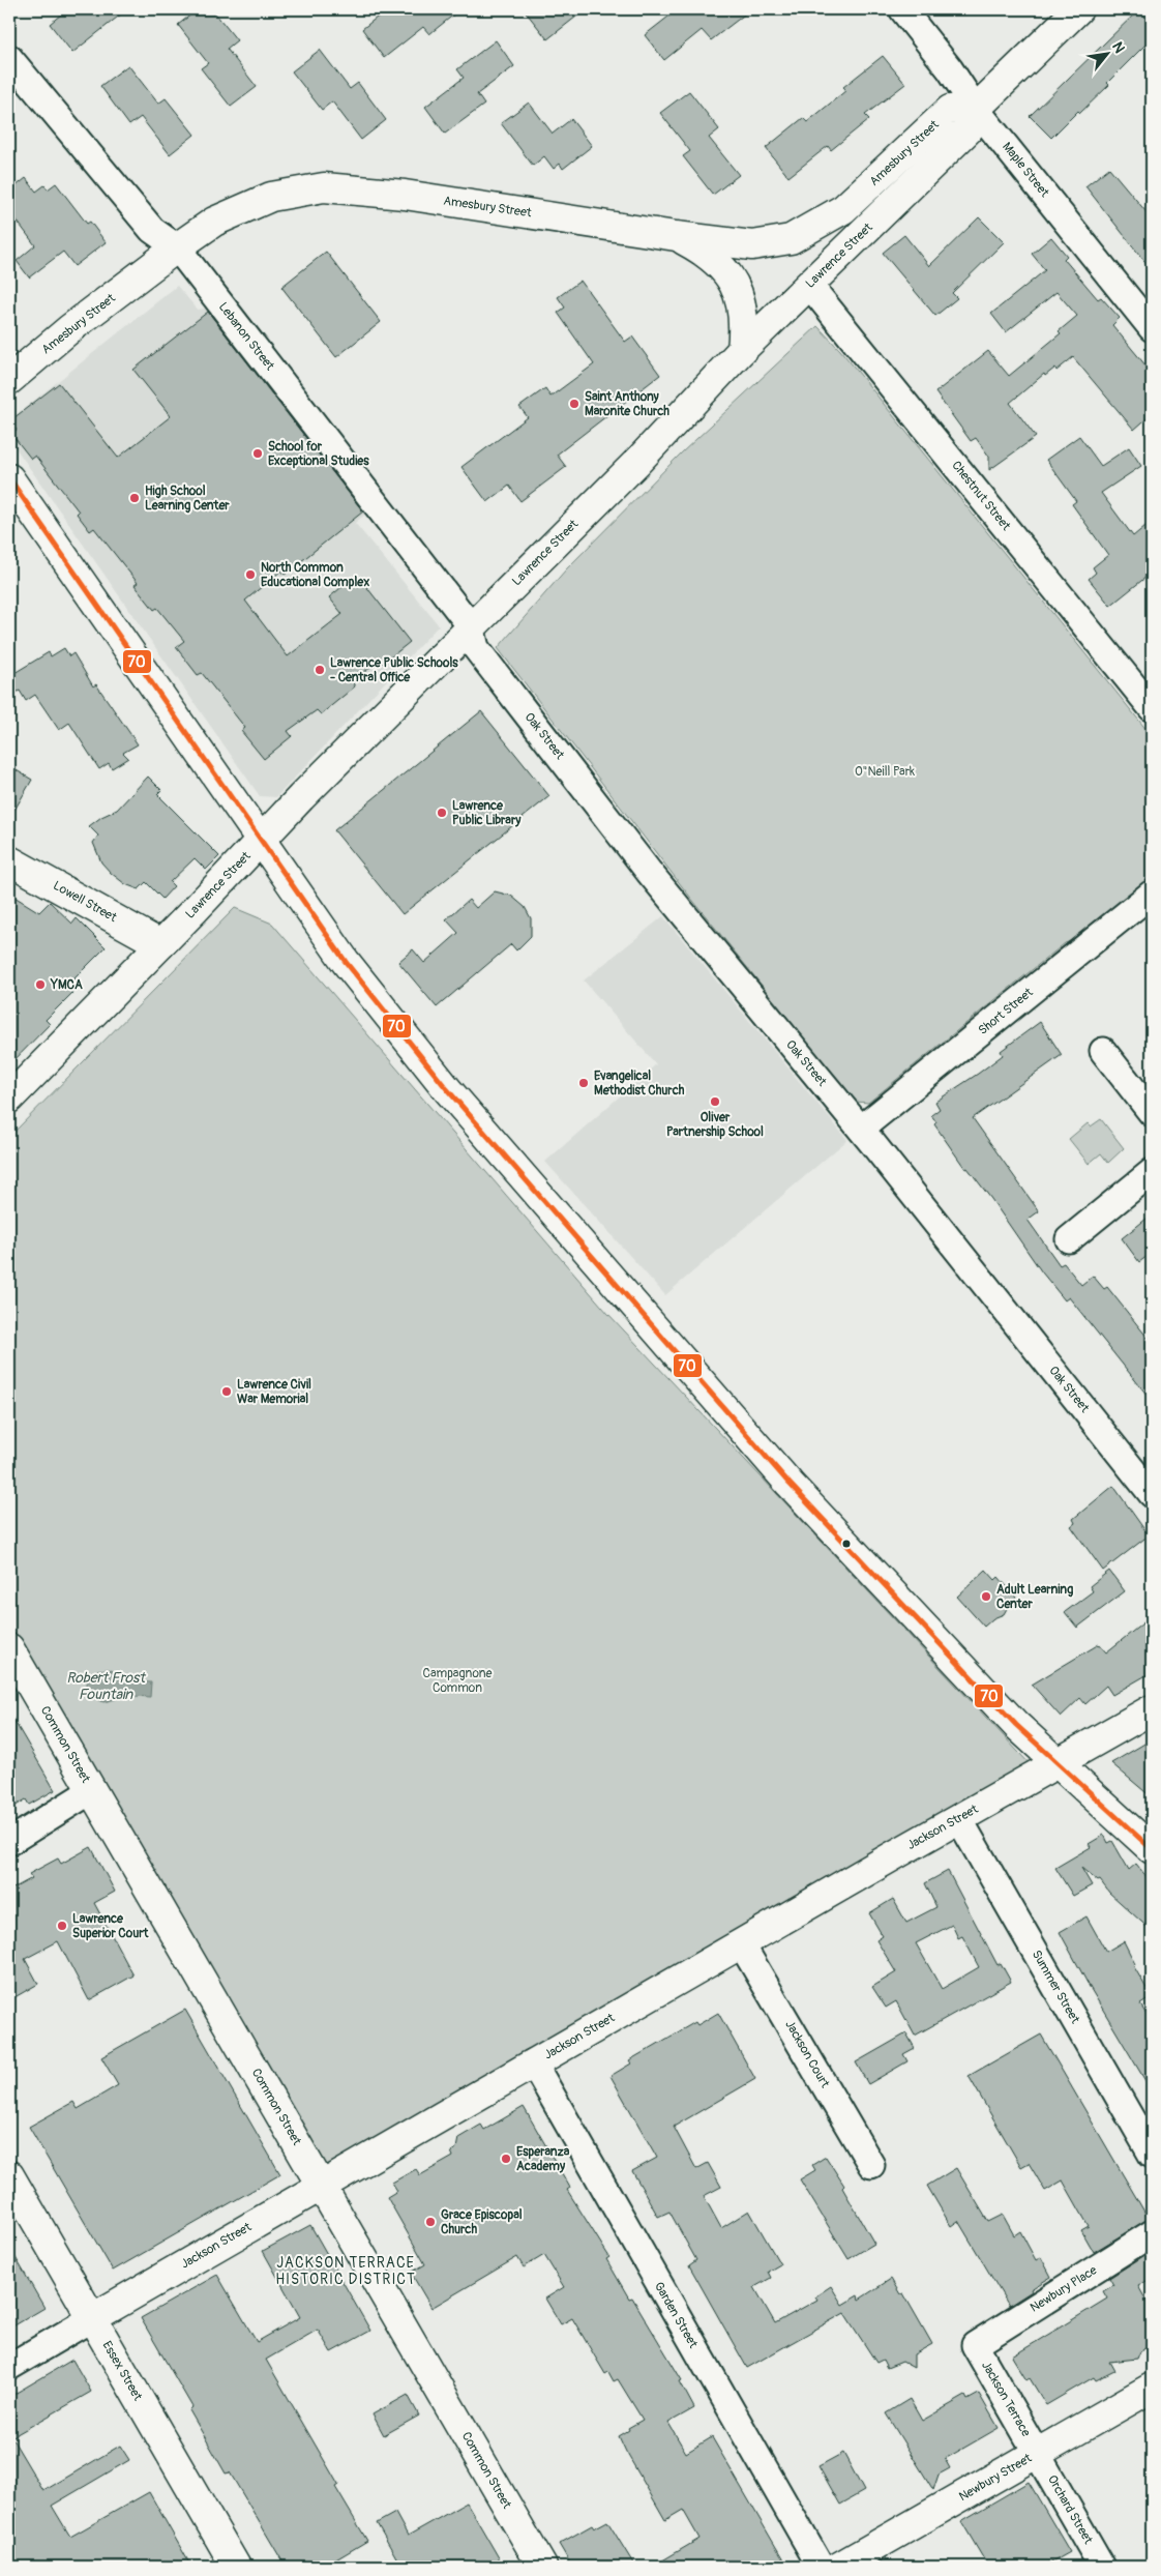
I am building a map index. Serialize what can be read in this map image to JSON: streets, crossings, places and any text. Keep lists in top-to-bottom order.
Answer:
{
  "streets": {
    "main road": [
      "Amesbury Street",
      "Lawrence Street",
      "Lowell Street",
      "Common Street",
      "Jackson Street",
      "Essex Street",
      "Newbury Street"
    ],
    "street": [
      "Maple Street",
      "Lebanon Street",
      "Chestnut Street",
      "Oak Street",
      "Short Street",
      "Summer Street",
      "Jackson Court",
      "Newbury Place",
      "Garden Street",
      "Jackson Terrace",
      "Orchard Street"
    ]
  },
  "crossings": [
    ["Amesbury Street", "Maple Street"],
    ["Amesbury Street", "Lawrence Street"],
    ["Amesbury Street", "Lebanon Street"],
    ["Maple Street", "Lawrence Street"],
    ["Lawrence Street", "Lebanon Street"],
    ["Lawrence Street", "Chestnut Street"],
    ["Lawrence Street", "Oak Street"],
    ["Lawrence Street", "Lowell Street"],
    ["Lebanon Street", "Oak Street"],
    ["Oak Street", "Short Street"],
    ["Common Street", "Jackson Street"],
    ["Jackson Street", "Summer Street"],
    ["Jackson Street", "Jackson Court"],
    ["Jackson Street", "Garden Street"],
    ["Jackson Street", "Essex Street"],
    ["Newbury Place", "Jackson Terrace"],
    ["Jackson Terrace", "Newbury Street"],
    ["Jackson Terrace", "Orchard Street"],
    ["Newbury Street", "Orchard Street"]
  ],
  "districts": ["JACKSON TERRACE HISTORIC DISTRICT"],
  "water": ["Robert Frost Fountain"],
  "parks": ["O\"Neill Park", "Campagnone Common"],
  "places": [
    "Saint Anthony Maronite Church",
    "School for Exceptional Studies",
    "High School Learning Center",
    "North Common Educational Complex",
    "Lawrence Public Schools - Central Office",
    "Lawrence Public Library",
    "YMCA",
    "Evangelical Methodist Church",
    "Oliver Partnership School",
    "Lawrence Civil War Memorial",
    "Adult Learning Center",
    "Lawrence Superior Court",
    "Esperanza Academy",
    "Grace Episcopal Church"
  ],
  "lines": ["transit line 70"],
  "north": "top right"
}
